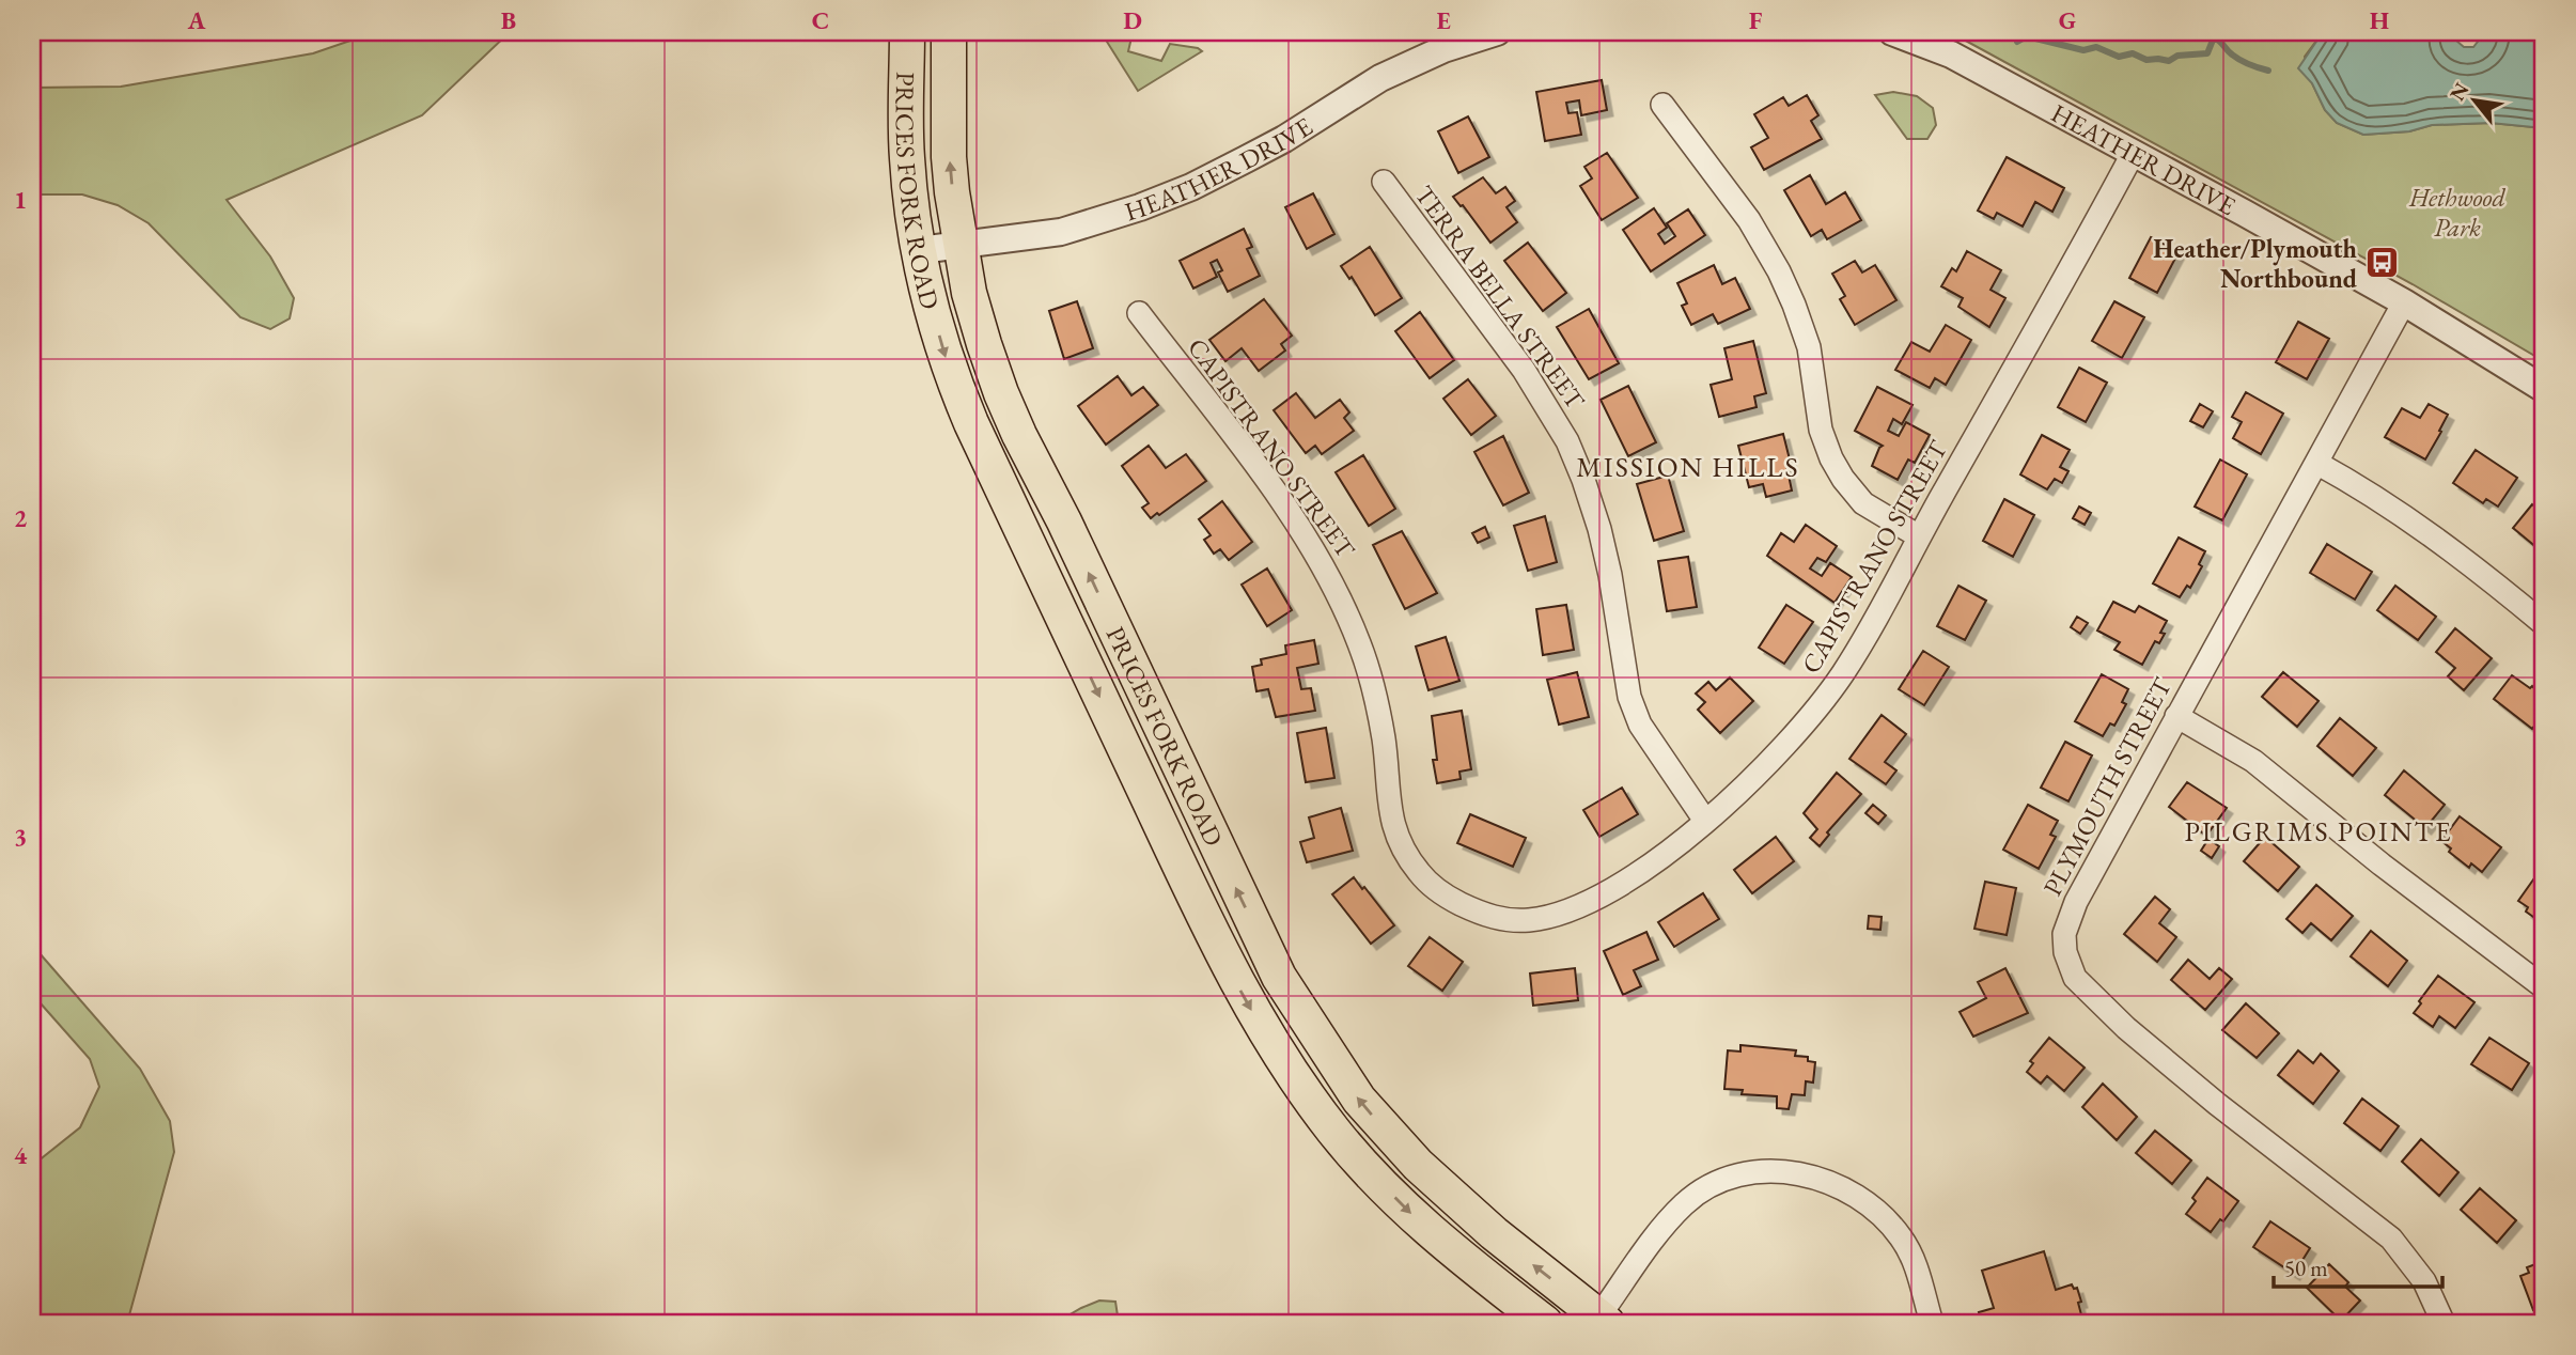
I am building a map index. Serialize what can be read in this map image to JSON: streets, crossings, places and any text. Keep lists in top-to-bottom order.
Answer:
{
  "streets": {
    "main road": ["PRICES FORK ROAD"],
    "street": [
      "HEATHER DRIVE",
      "TERRA BELLA STREET",
      "CAPISTRANO STREET",
      "PLYMOUTH STREET"
    ]
  },
  "crossings": [
    ["HEATHER DRIVE", "PRICES FORK ROAD"],
    ["HEATHER DRIVE", "CAPISTRANO STREET"],
    ["HEATHER DRIVE", "PLYMOUTH STREET"],
    ["TERRA BELLA STREET", "CAPISTRANO STREET"]
  ],
  "districts": ["MISSION HILLS", "PILGRIMS POINTE"],
  "parks": ["Hethwood Park"],
  "places": {
    "bus stop": ["Heather/Plymouth Northbound"]
  },
  "scale_bar": "50 m",
  "north": "top left",
  "grid": {
    "columns": [
      "A",
      "B",
      "C",
      "D",
      "E",
      "F",
      "G",
      "H"
    ],
    "rows": [
      "1",
      "2",
      "3",
      "4"
    ]
  }
}
